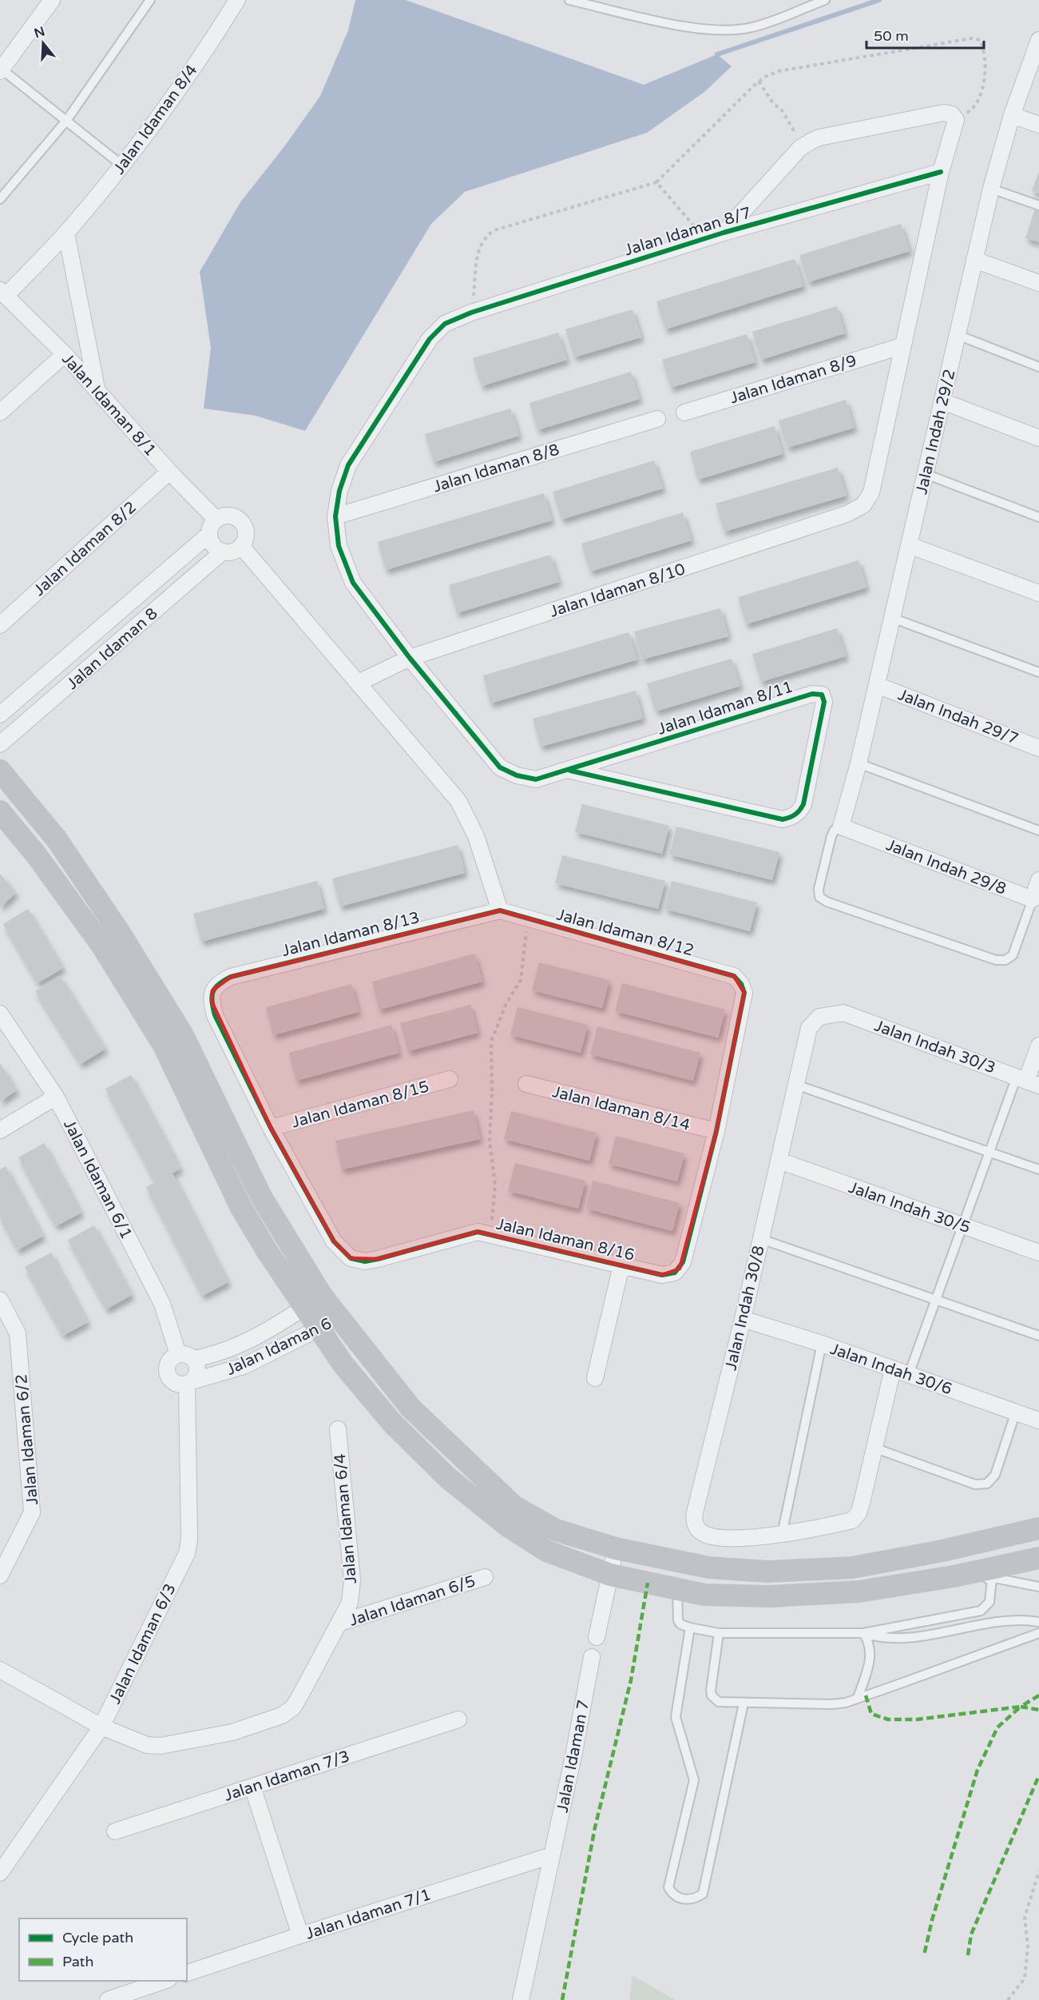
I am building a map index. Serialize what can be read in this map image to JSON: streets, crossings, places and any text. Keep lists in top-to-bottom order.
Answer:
{
  "streets": {
    "street": [
      "Jalan Idaman 8/4",
      "Jalan Idaman 8/7",
      "Jalan Idaman 8/9",
      "Jalan Idaman 8/1",
      "Jalan Indah 29/2",
      "Jalan Idaman 8/8",
      "Jalan Idaman 8/2",
      "Jalan Idaman 8/10",
      "Jalan Idaman 8",
      "Jalan Idaman 8/11",
      "Jalan Indah 29/7",
      "Jalan Indah 29/8",
      "Jalan Idaman 8/12",
      "Jalan Idaman 8/13",
      "Jalan Indah 30/3",
      "Jalan Idaman 8/15",
      "Jalan Idaman 8/14",
      "Jalan Idaman 6/1",
      "Jalan Indah 30/5",
      "Jalan Idaman 8/16",
      "Jalan Indah 30/8",
      "Jalan Idaman 6",
      "Jalan Indah 30/6",
      "Jalan Idaman 6/2",
      "Jalan Idaman 6/4",
      "Jalan Idaman 6/5",
      "Jalan Idaman 6/3",
      "Jalan Idaman 7",
      "Jalan Idaman 7/3",
      "Jalan Idaman 7/1"
    ]
  },
  "crossings": [
    ["Jalan Idaman 8/4", "Jalan Idaman 8/1"],
    ["Jalan Idaman 8/7", "Jalan Idaman 8/8"],
    ["Jalan Idaman 8/9", "Jalan Idaman 8/10"],
    ["Jalan Idaman 8/1", "Jalan Idaman 8/2"],
    ["Jalan Idaman 8/1", "Jalan Idaman 8"],
    ["Jalan Indah 29/2", "Jalan Indah 29/7"],
    ["Jalan Indah 29/2", "Jalan Indah 29/8"],
    ["Jalan Idaman 8/10", "Jalan Idaman 8/11"],
    ["Jalan Idaman 8/12", "Jalan Idaman 8/13"],
    ["Jalan Idaman 8/12", "Jalan Idaman 8/14"],
    ["Jalan Idaman 8/12", "Jalan Idaman 8/16"],
    ["Jalan Idaman 8/13", "Jalan Idaman 8/15"],
    ["Jalan Idaman 8/13", "Jalan Idaman 8/16"],
    ["Jalan Indah 30/3", "Jalan Indah 30/8"],
    ["Jalan Idaman 8/15", "Jalan Idaman 8/16"],
    ["Jalan Idaman 8/14", "Jalan Idaman 8/16"],
    ["Jalan Idaman 6/1", "Jalan Idaman 6"],
    ["Jalan Idaman 6/1", "Jalan Idaman 6/3"],
    ["Jalan Indah 30/5", "Jalan Indah 30/8"],
    ["Jalan Indah 30/8", "Jalan Indah 30/6"],
    ["Jalan Idaman 6", "Jalan Idaman 6/3"],
    ["Jalan Idaman 6/4", "Jalan Idaman 6/5"],
    ["Jalan Idaman 6/4", "Jalan Idaman 6/3"],
    ["Jalan Idaman 7", "Jalan Idaman 7/1"]
  ],
  "legend": ["Cycle path", "Path"],
  "scale_bar": "50 m",
  "north": "top"
}
